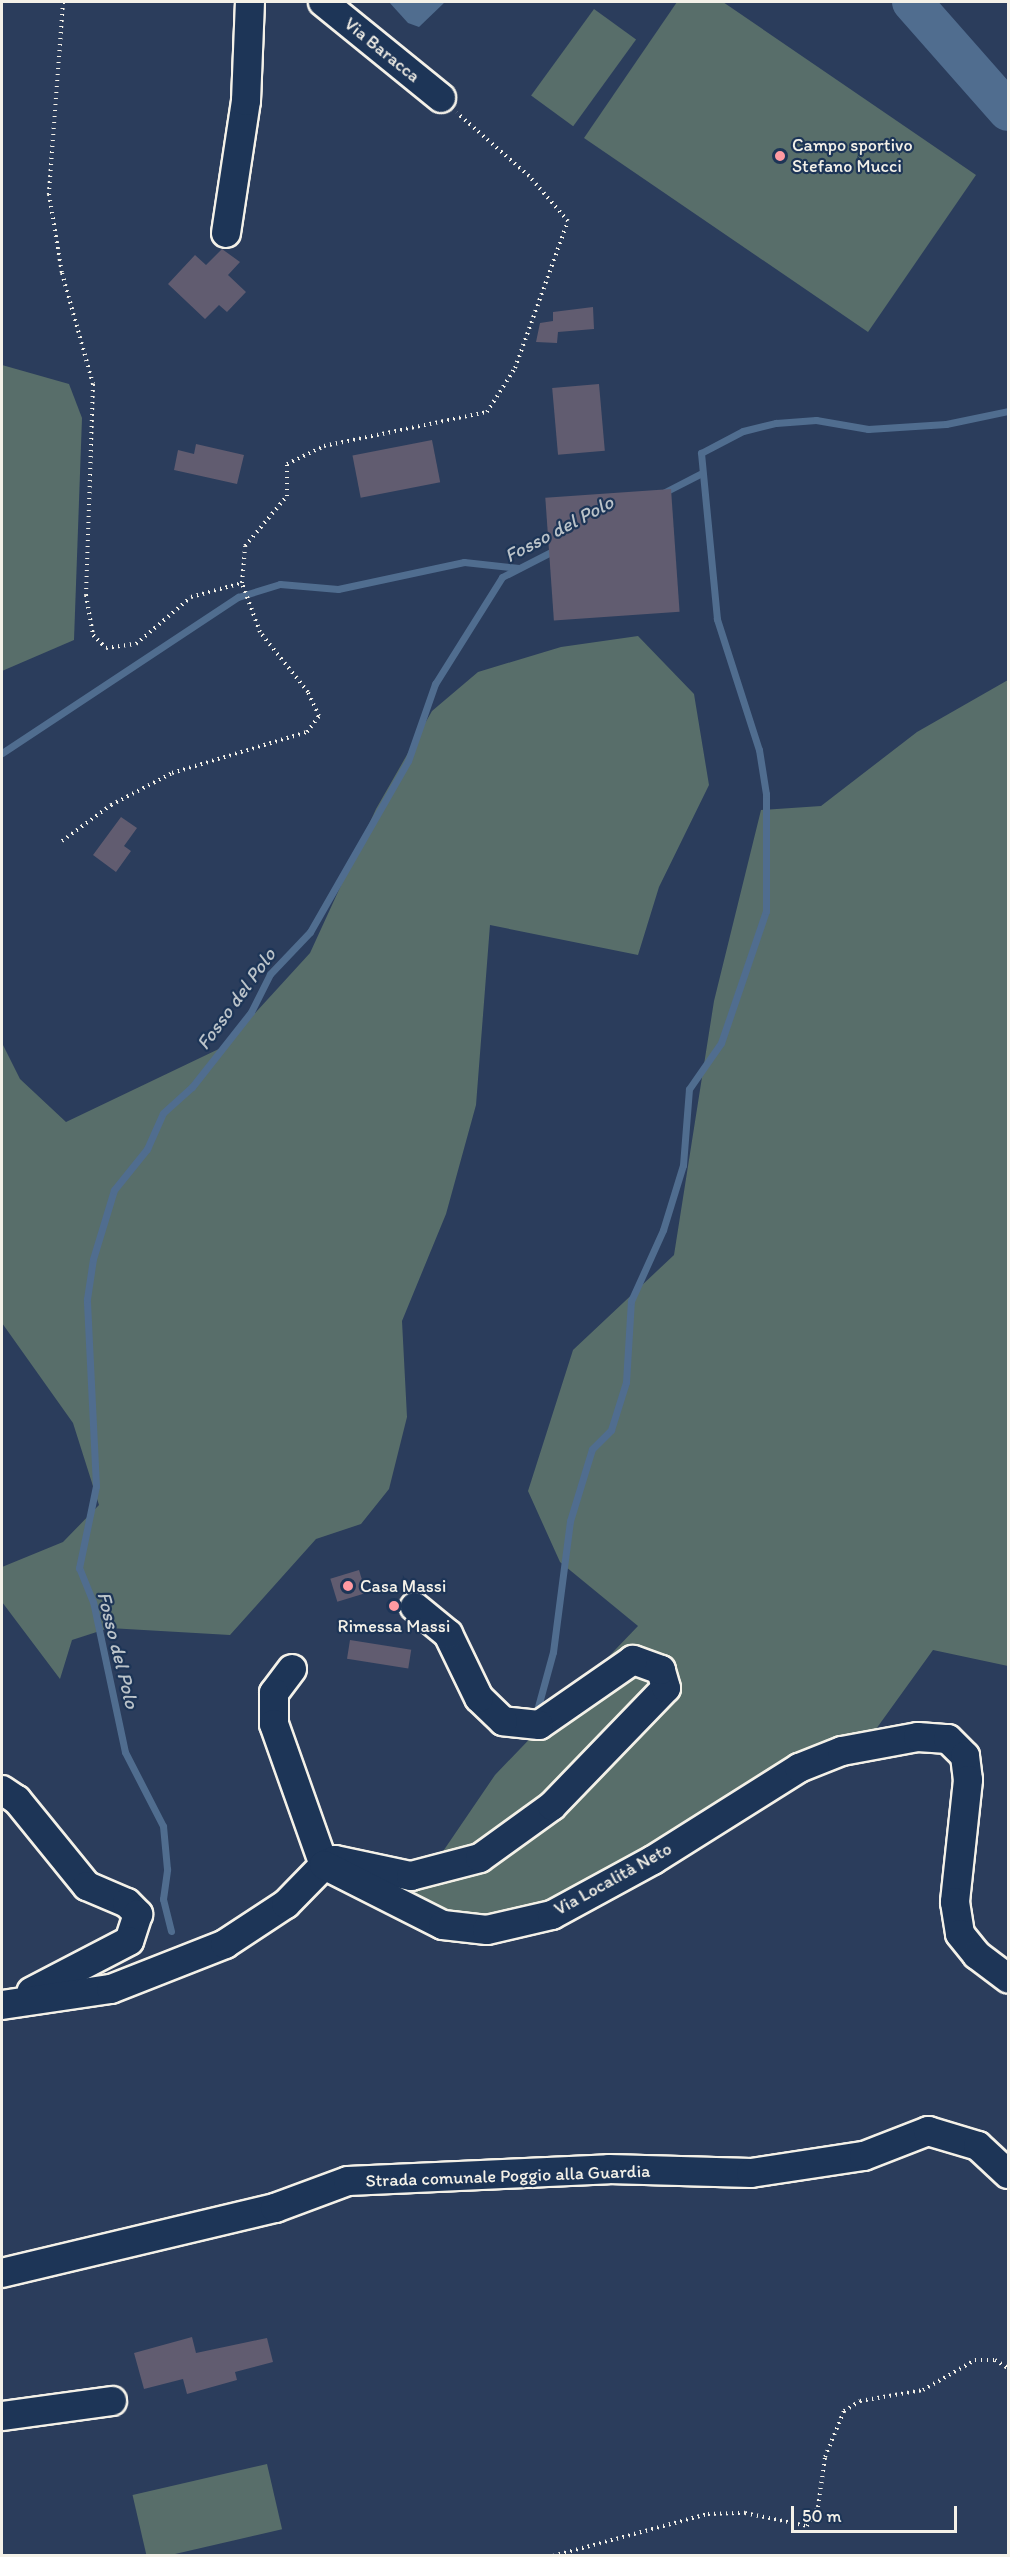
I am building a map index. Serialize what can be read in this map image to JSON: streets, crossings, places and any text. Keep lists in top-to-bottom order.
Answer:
{
  "streets": {
    "street": ["Via Baracca", "Via Località Neto", "Strada comunale Poggio alla Guardia"]
  },
  "water": ["Fosso del Polo"],
  "places": ["Campo sportivo Stefano Mucci", "Casa Massi", "Rimessa Massi"],
  "scale_bar": "50 m"
}
